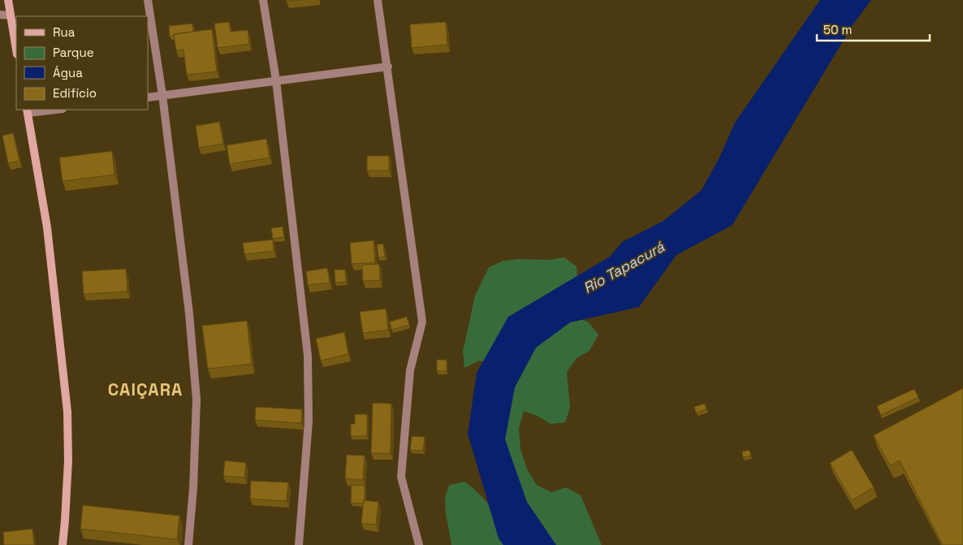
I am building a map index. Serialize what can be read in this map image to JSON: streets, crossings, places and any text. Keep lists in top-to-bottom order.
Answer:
{
  "districts": ["CAIÇARA"],
  "water": ["Rio Tapacurá"],
  "legend": [
    "Rua",
    "Parque",
    "Água",
    "Edifício"
  ],
  "scale_bar": "50 m"
}
